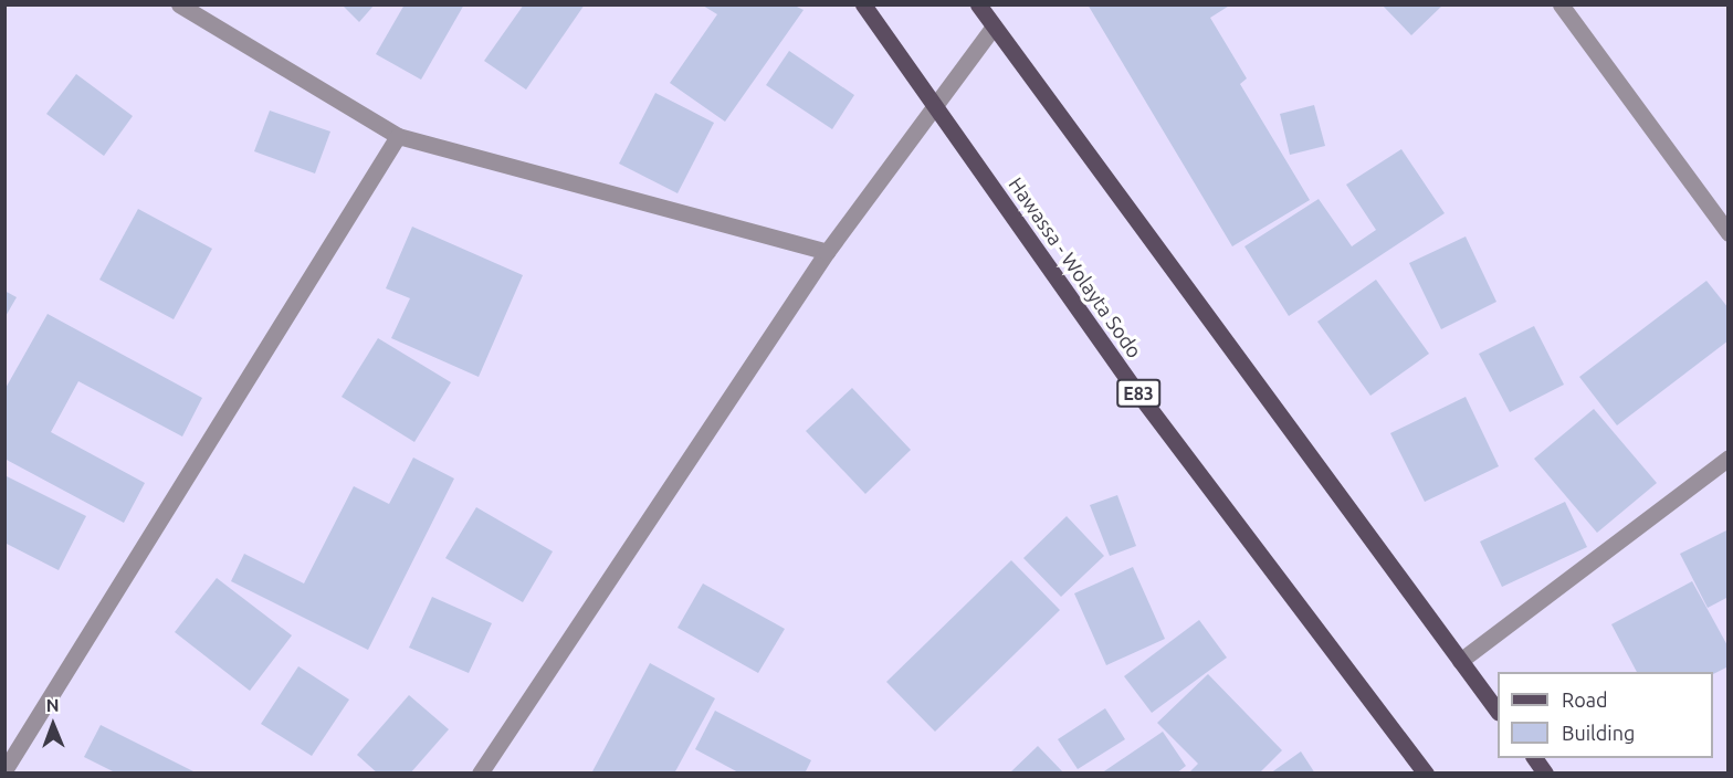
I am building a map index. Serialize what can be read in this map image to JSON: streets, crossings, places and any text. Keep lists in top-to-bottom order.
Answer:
{
  "streets": {
    "main road": ["Hawassa - Wolayta Sodo", "E83"]
  },
  "legend": ["Road", "Building"],
  "north": "top"
}
